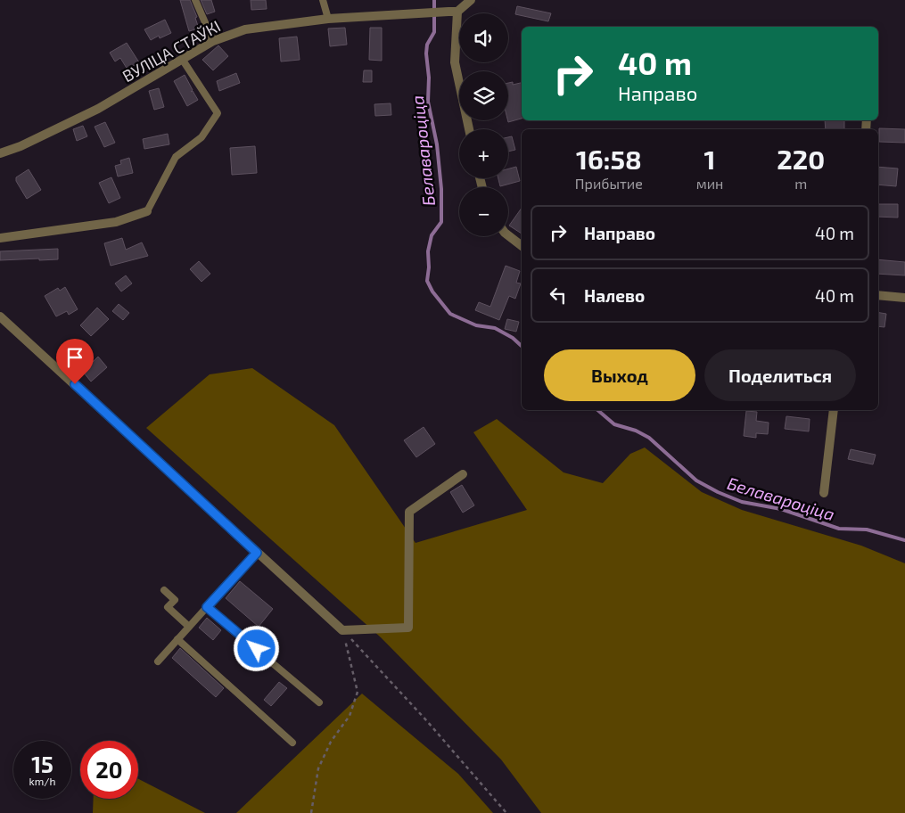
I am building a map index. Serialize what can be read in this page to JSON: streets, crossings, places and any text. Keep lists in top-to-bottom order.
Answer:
{
  "streets": {
    "street": ["ВУЛІЦА СТАЎКІ"]
  },
  "water": ["Белавароціца"],
  "page": {
    "map_buttons": ["+", "−"],
    "turn": ["40 m", "Направо"],
    "eta": [
      "16:58",
      "Прибытие",
      "1",
      "мин",
      "220",
      "m"
    ],
    "list": [
      {
        "name": "Направо",
        "value": "40 m"
      },
      {
        "name": "Налево",
        "value": "40 m"
      }
    ],
    "buttons": ["Выход", "Поделиться"],
    "speed": "15 km/h",
    "limit": "20"
  }
}
